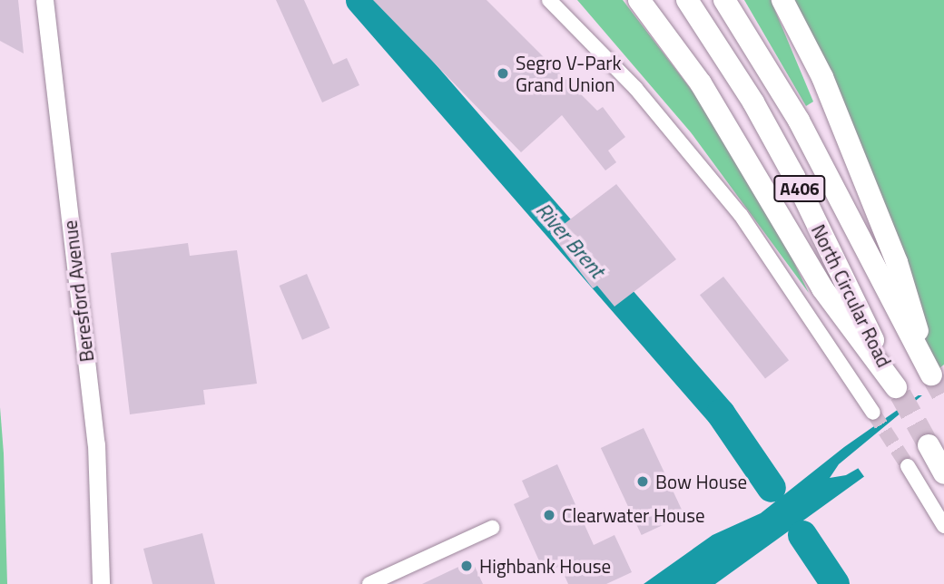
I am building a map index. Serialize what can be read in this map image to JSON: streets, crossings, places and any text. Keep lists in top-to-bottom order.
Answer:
{
  "streets": {
    "highway": ["A406", "North Circular Road"],
    "street": ["Beresford Avenue"]
  },
  "water": ["River Brent"],
  "places": [
    "Segro V-Park Grand Union",
    "Bow House",
    "Clearwater House",
    "Highbank House"
  ]
}
